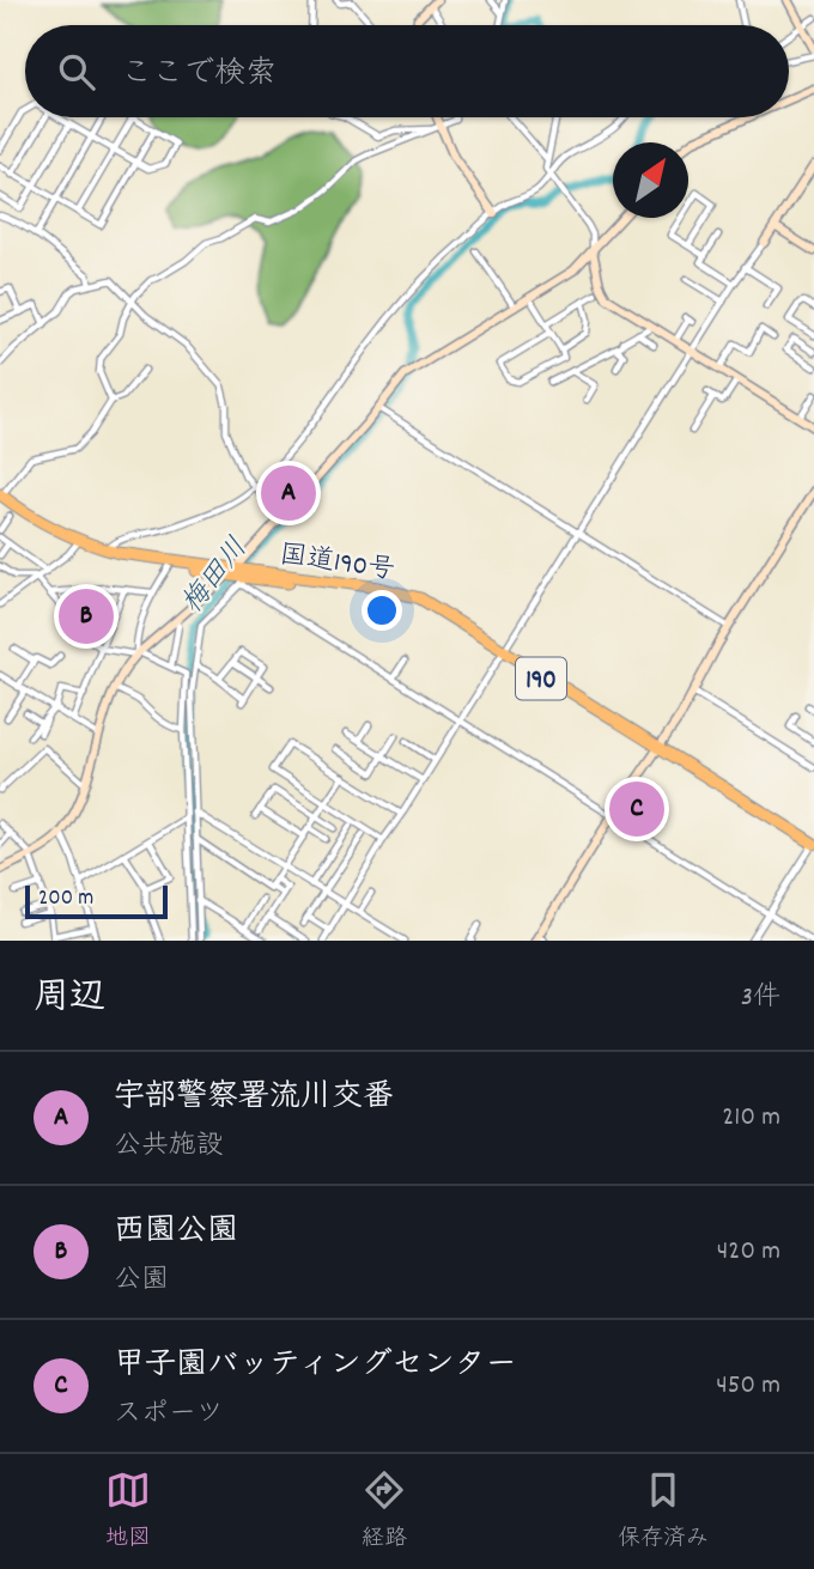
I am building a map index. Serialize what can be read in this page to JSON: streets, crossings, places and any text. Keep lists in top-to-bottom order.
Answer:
{
  "streets": {
    "highway": ["国道190号", "190"]
  },
  "water": ["梅田川"],
  "scale_bar": "200 m",
  "north": "top right",
  "page": {
    "search": "ここで検索",
    "pins": ["A", "B", "C"],
    "scale": "200 m",
    "heading": ["周辺", "3件"],
    "list": [
      {
        "mark": "A",
        "name": "宇部警察署流川交番",
        "note": "公共施設",
        "value": "210 m"
      },
      {
        "mark": "B",
        "name": "西園公園",
        "note": "公園",
        "value": "420 m"
      },
      {
        "mark": "C",
        "name": "甲子園バッティングセンター",
        "note": "スポーツ",
        "value": "450 m"
      }
    ],
    "nav": ["地図", "経路", "保存済み"]
  }
}
